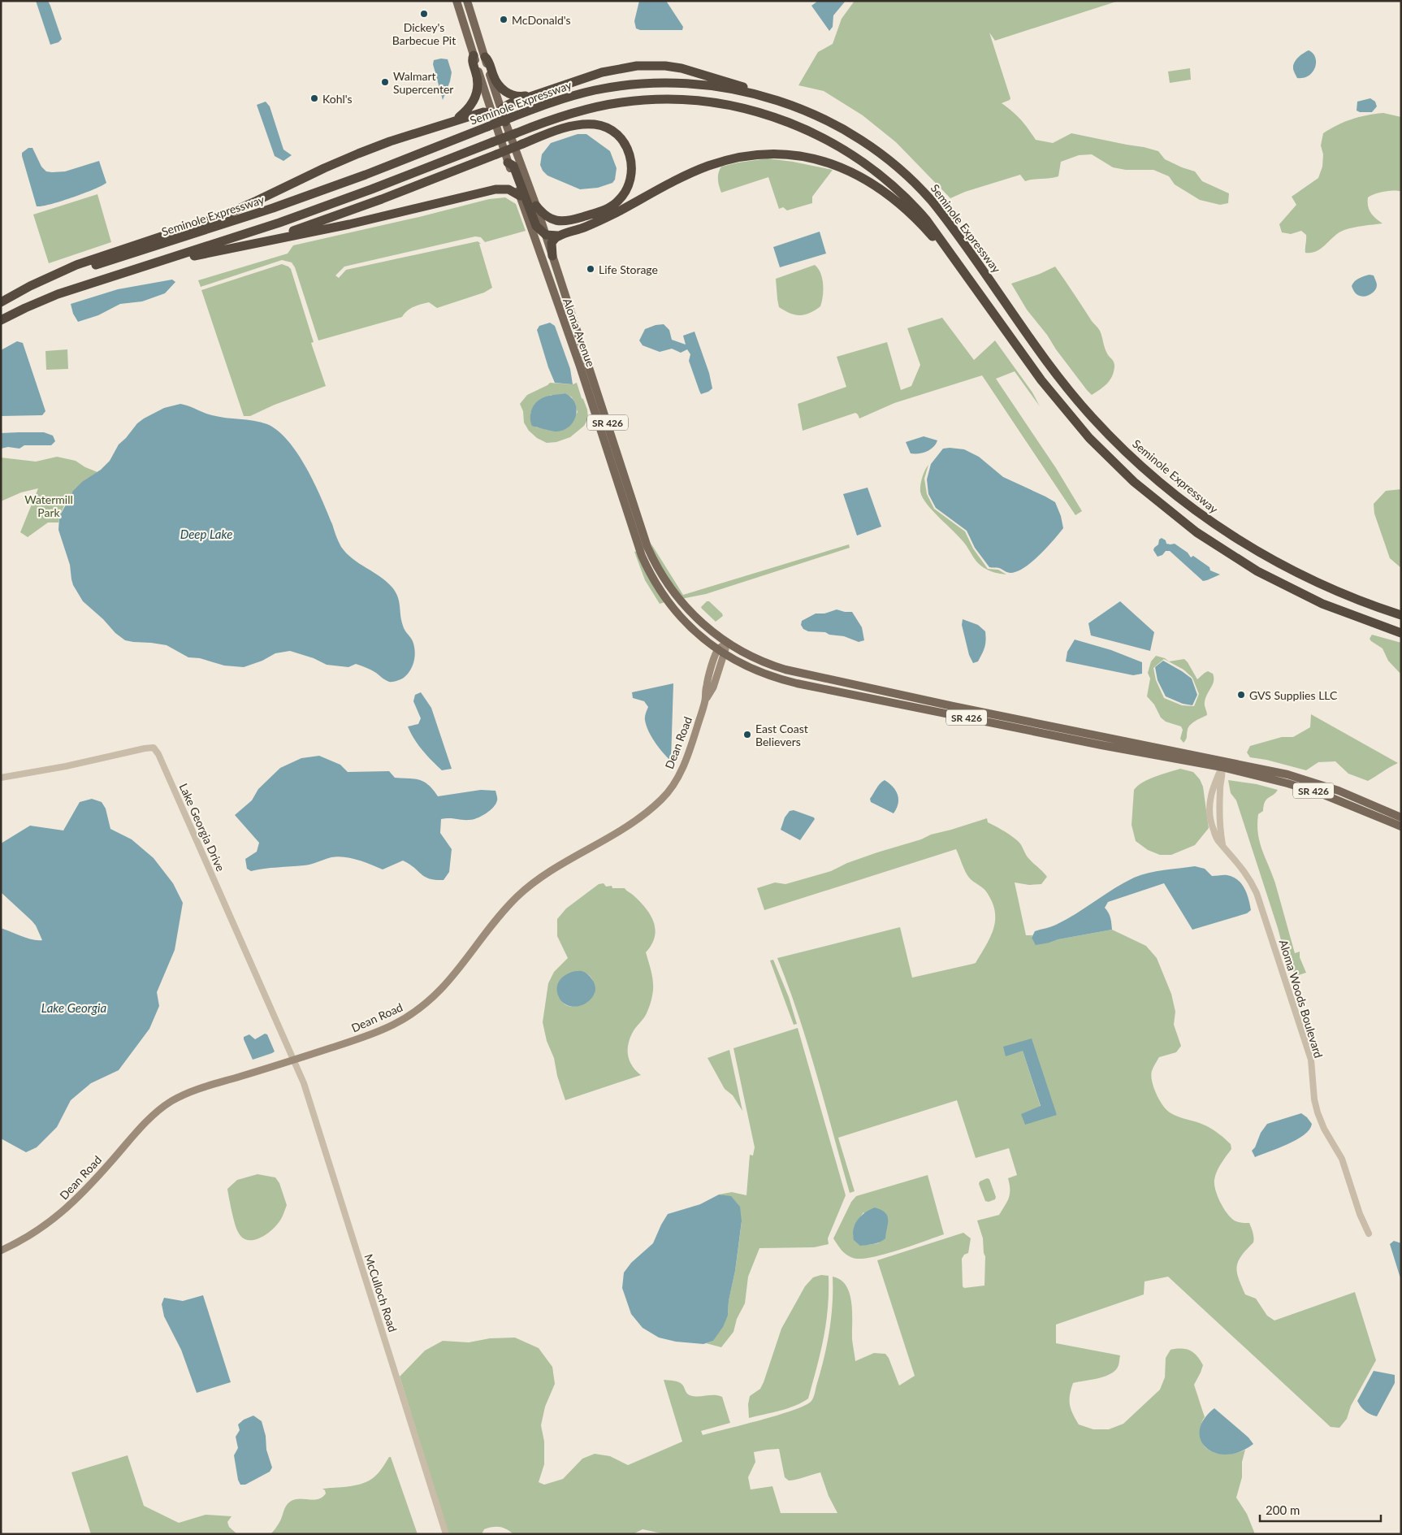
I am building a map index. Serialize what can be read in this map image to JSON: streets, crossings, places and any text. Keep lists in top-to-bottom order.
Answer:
{
  "streets": {
    "highway": ["Seminole Expressway"],
    "main road": ["Aloma Avenue", "SR 426", "Dean Road"],
    "street": ["Lake Georgia Drive", "Aloma Woods Boulevard", "McCulloch Road"]
  },
  "crossings": [
    ["Seminole Expressway", "Aloma Avenue"],
    ["Aloma Avenue", "SR 426"],
    ["Aloma Avenue", "Dean Road"],
    ["SR 426", "Dean Road"],
    ["SR 426", "Aloma Woods Boulevard"],
    ["Dean Road", "Lake Georgia Drive"],
    ["Dean Road", "McCulloch Road"],
    ["Lake Georgia Drive", "McCulloch Road"]
  ],
  "water": ["Deep Lake", "Lake Georgia"],
  "parks": ["Watermill Park"],
  "places": [
    "Dickey's Barbecue Pit",
    "McDonald's",
    "Walmart Supercenter",
    "Kohl's",
    "Life Storage",
    "GVS Supplies LLC",
    "East Coast Believers"
  ],
  "scale_bar": "200 m"
}
